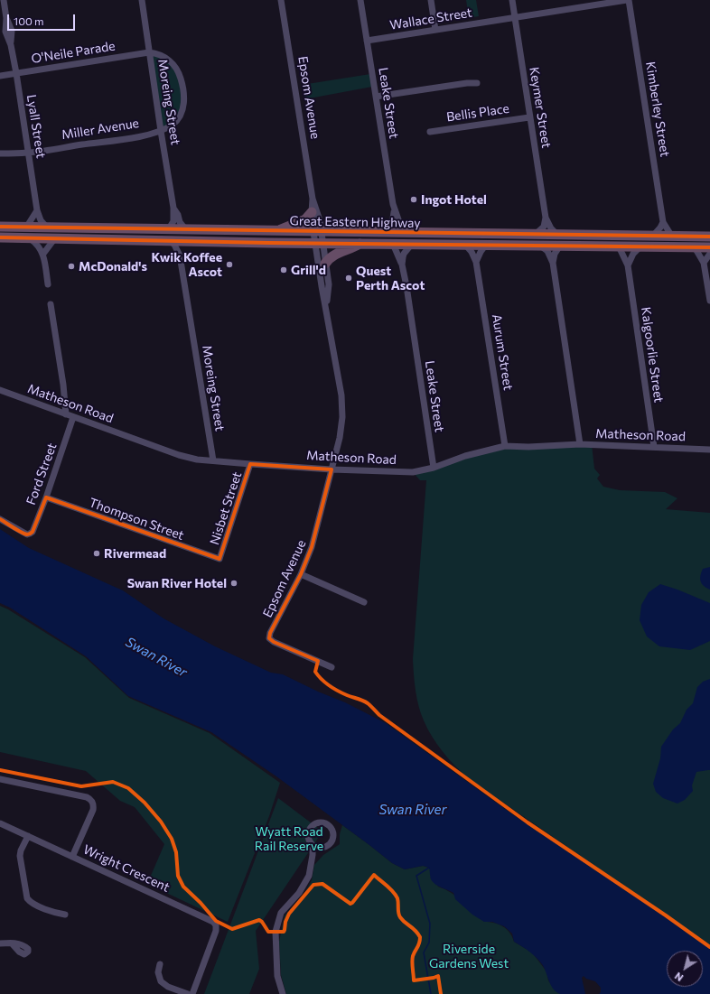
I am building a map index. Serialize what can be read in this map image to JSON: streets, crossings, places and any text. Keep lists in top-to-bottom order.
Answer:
{
  "streets": {
    "highway": ["Great Eastern Highway"],
    "street": [
      "Wallace Street",
      "O'Neile Parade",
      "Epsom Avenue",
      "Moreing Street",
      "Leake Street",
      "Keymer Street",
      "Kimberley Street",
      "Bellis Place",
      "Lyall Street",
      "Miller Avenue",
      "Aurum Street",
      "Kalgoorlie Street",
      "Matheson Road",
      "Ford Street",
      "Nisbet Street",
      "Thompson Street",
      "Wright Crescent"
    ]
  },
  "crossings": [
    ["Wallace Street", "Leake Street"],
    ["Wallace Street", "Keymer Street"],
    ["Wallace Street", "Kimberley Street"],
    ["O'Neile Parade", "Moreing Street"],
    ["O'Neile Parade", "Lyall Street"],
    ["Epsom Avenue", "Great Eastern Highway"],
    ["Epsom Avenue", "Matheson Road"],
    ["Moreing Street", "Miller Avenue"],
    ["Moreing Street", "Great Eastern Highway"],
    ["Moreing Street", "Matheson Road"],
    ["Leake Street", "Great Eastern Highway"],
    ["Leake Street", "Matheson Road"],
    ["Keymer Street", "Bellis Place"],
    ["Keymer Street", "Great Eastern Highway"],
    ["Kimberley Street", "Great Eastern Highway"],
    ["Lyall Street", "Miller Avenue"],
    ["Lyall Street", "Great Eastern Highway"],
    ["Great Eastern Highway", "Aurum Street"],
    ["Great Eastern Highway", "Kalgoorlie Street"],
    ["Aurum Street", "Matheson Road"],
    ["Kalgoorlie Street", "Matheson Road"],
    ["Matheson Road", "Ford Street"],
    ["Matheson Road", "Nisbet Street"],
    ["Ford Street", "Thompson Street"],
    ["Nisbet Street", "Thompson Street"]
  ],
  "water": ["Swan River"],
  "parks": ["Wyatt Road Rail Reserve", "Riverside Gardens West"],
  "places": [
    "Ingot Hotel",
    "Kwik Koffee Ascot",
    "McDonald's",
    "Grill'd",
    "Quest Perth Ascot",
    "Rivermead",
    "Swan River Hotel"
  ],
  "scale_bar": "100 m",
  "north": "bottom left"
}
